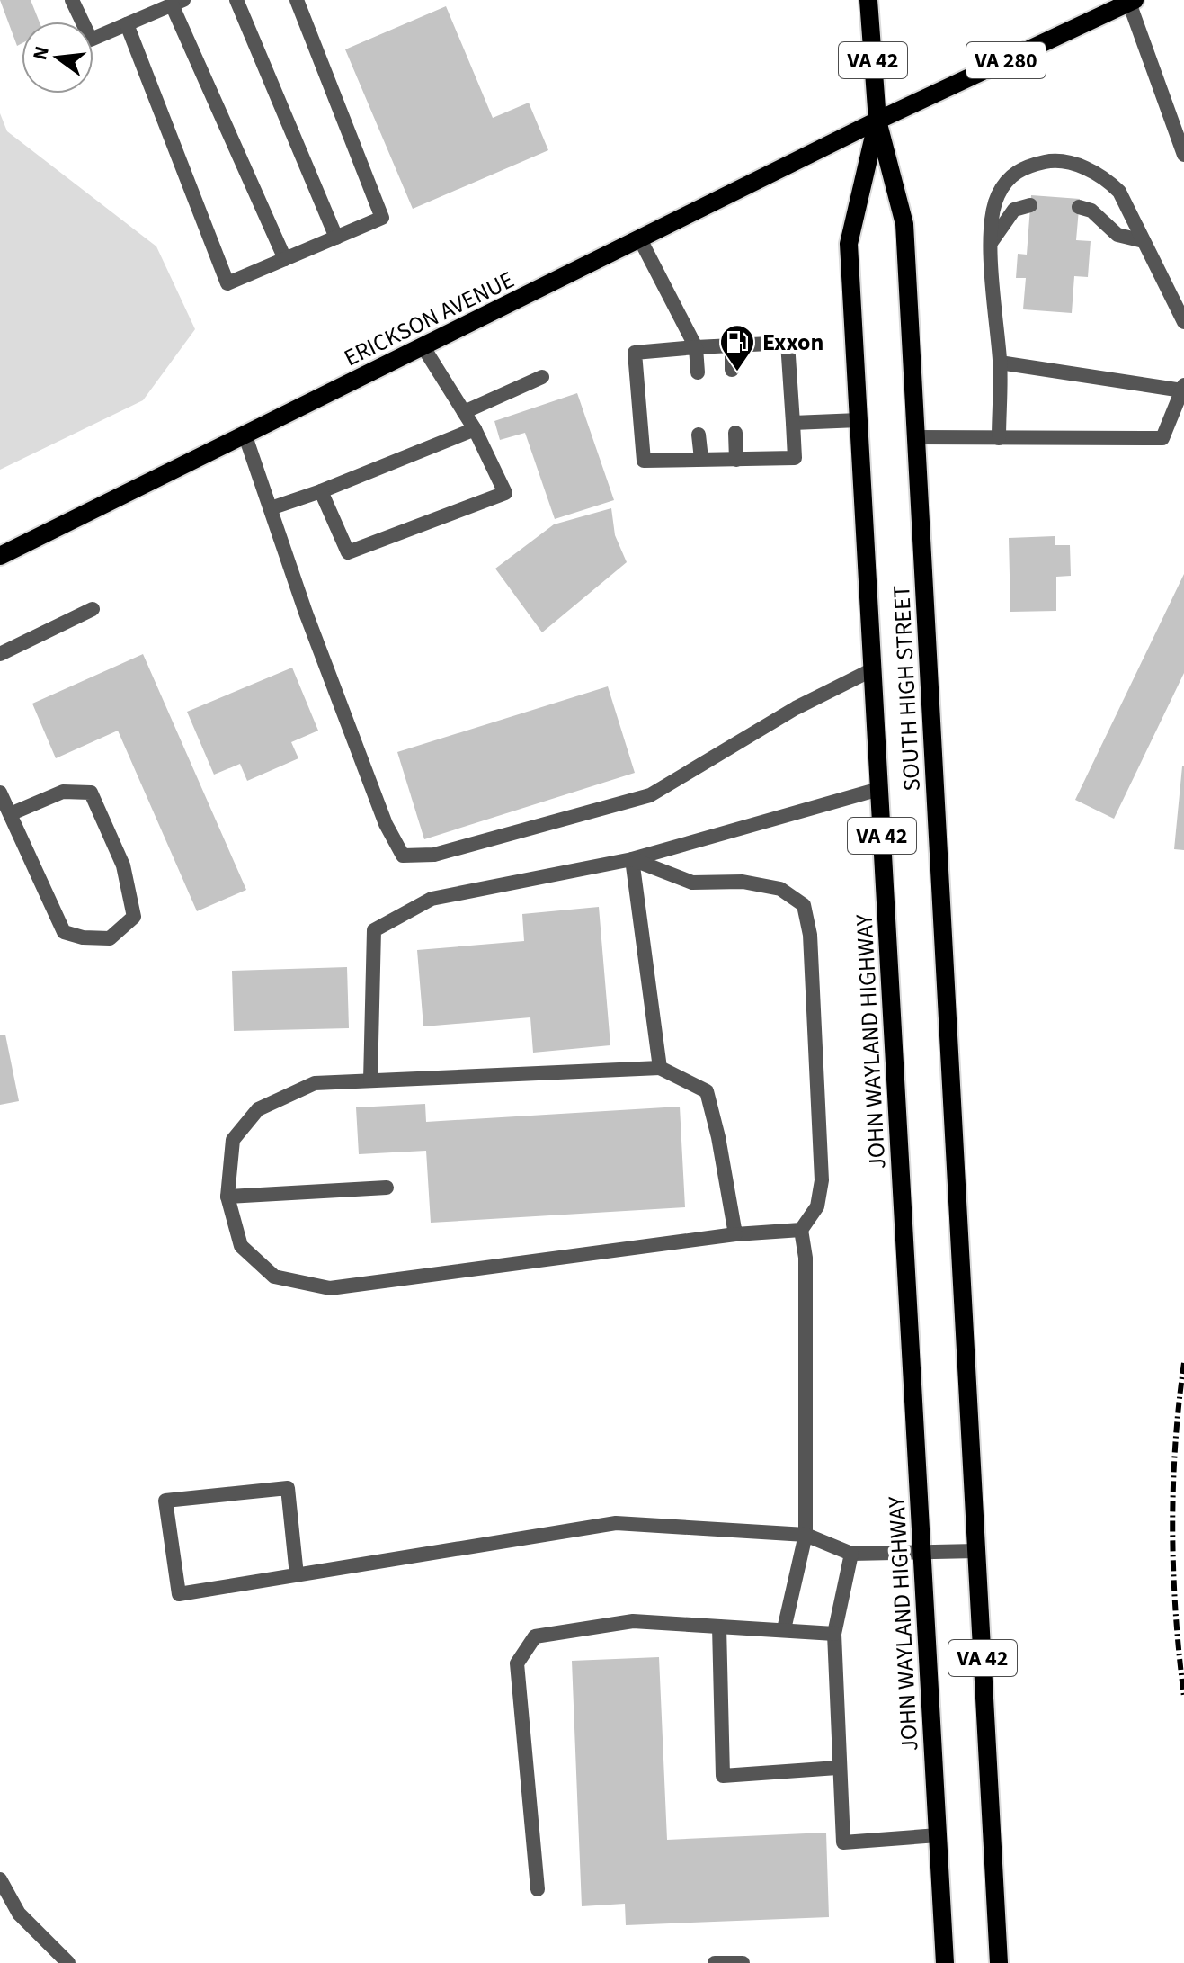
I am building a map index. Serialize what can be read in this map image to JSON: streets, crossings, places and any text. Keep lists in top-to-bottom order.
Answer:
{
  "streets": {
    "main road": [
      "VA 42",
      "VA 280",
      "ERICKSON AVENUE",
      "SOUTH HIGH STREET",
      "JOHN WAYLAND HIGHWAY"
    ]
  },
  "crossings": [
    ["VA 42", "SOUTH HIGH STREET"],
    ["VA 280", "ERICKSON AVENUE"],
    ["VA 280", "SOUTH HIGH STREET"],
    ["VA 280", "JOHN WAYLAND HIGHWAY"],
    ["ERICKSON AVENUE", "SOUTH HIGH STREET"],
    ["ERICKSON AVENUE", "JOHN WAYLAND HIGHWAY"],
    ["SOUTH HIGH STREET", "JOHN WAYLAND HIGHWAY"]
  ],
  "places": {
    "fuel station": ["Exxon"]
  },
  "north": "left"
}
